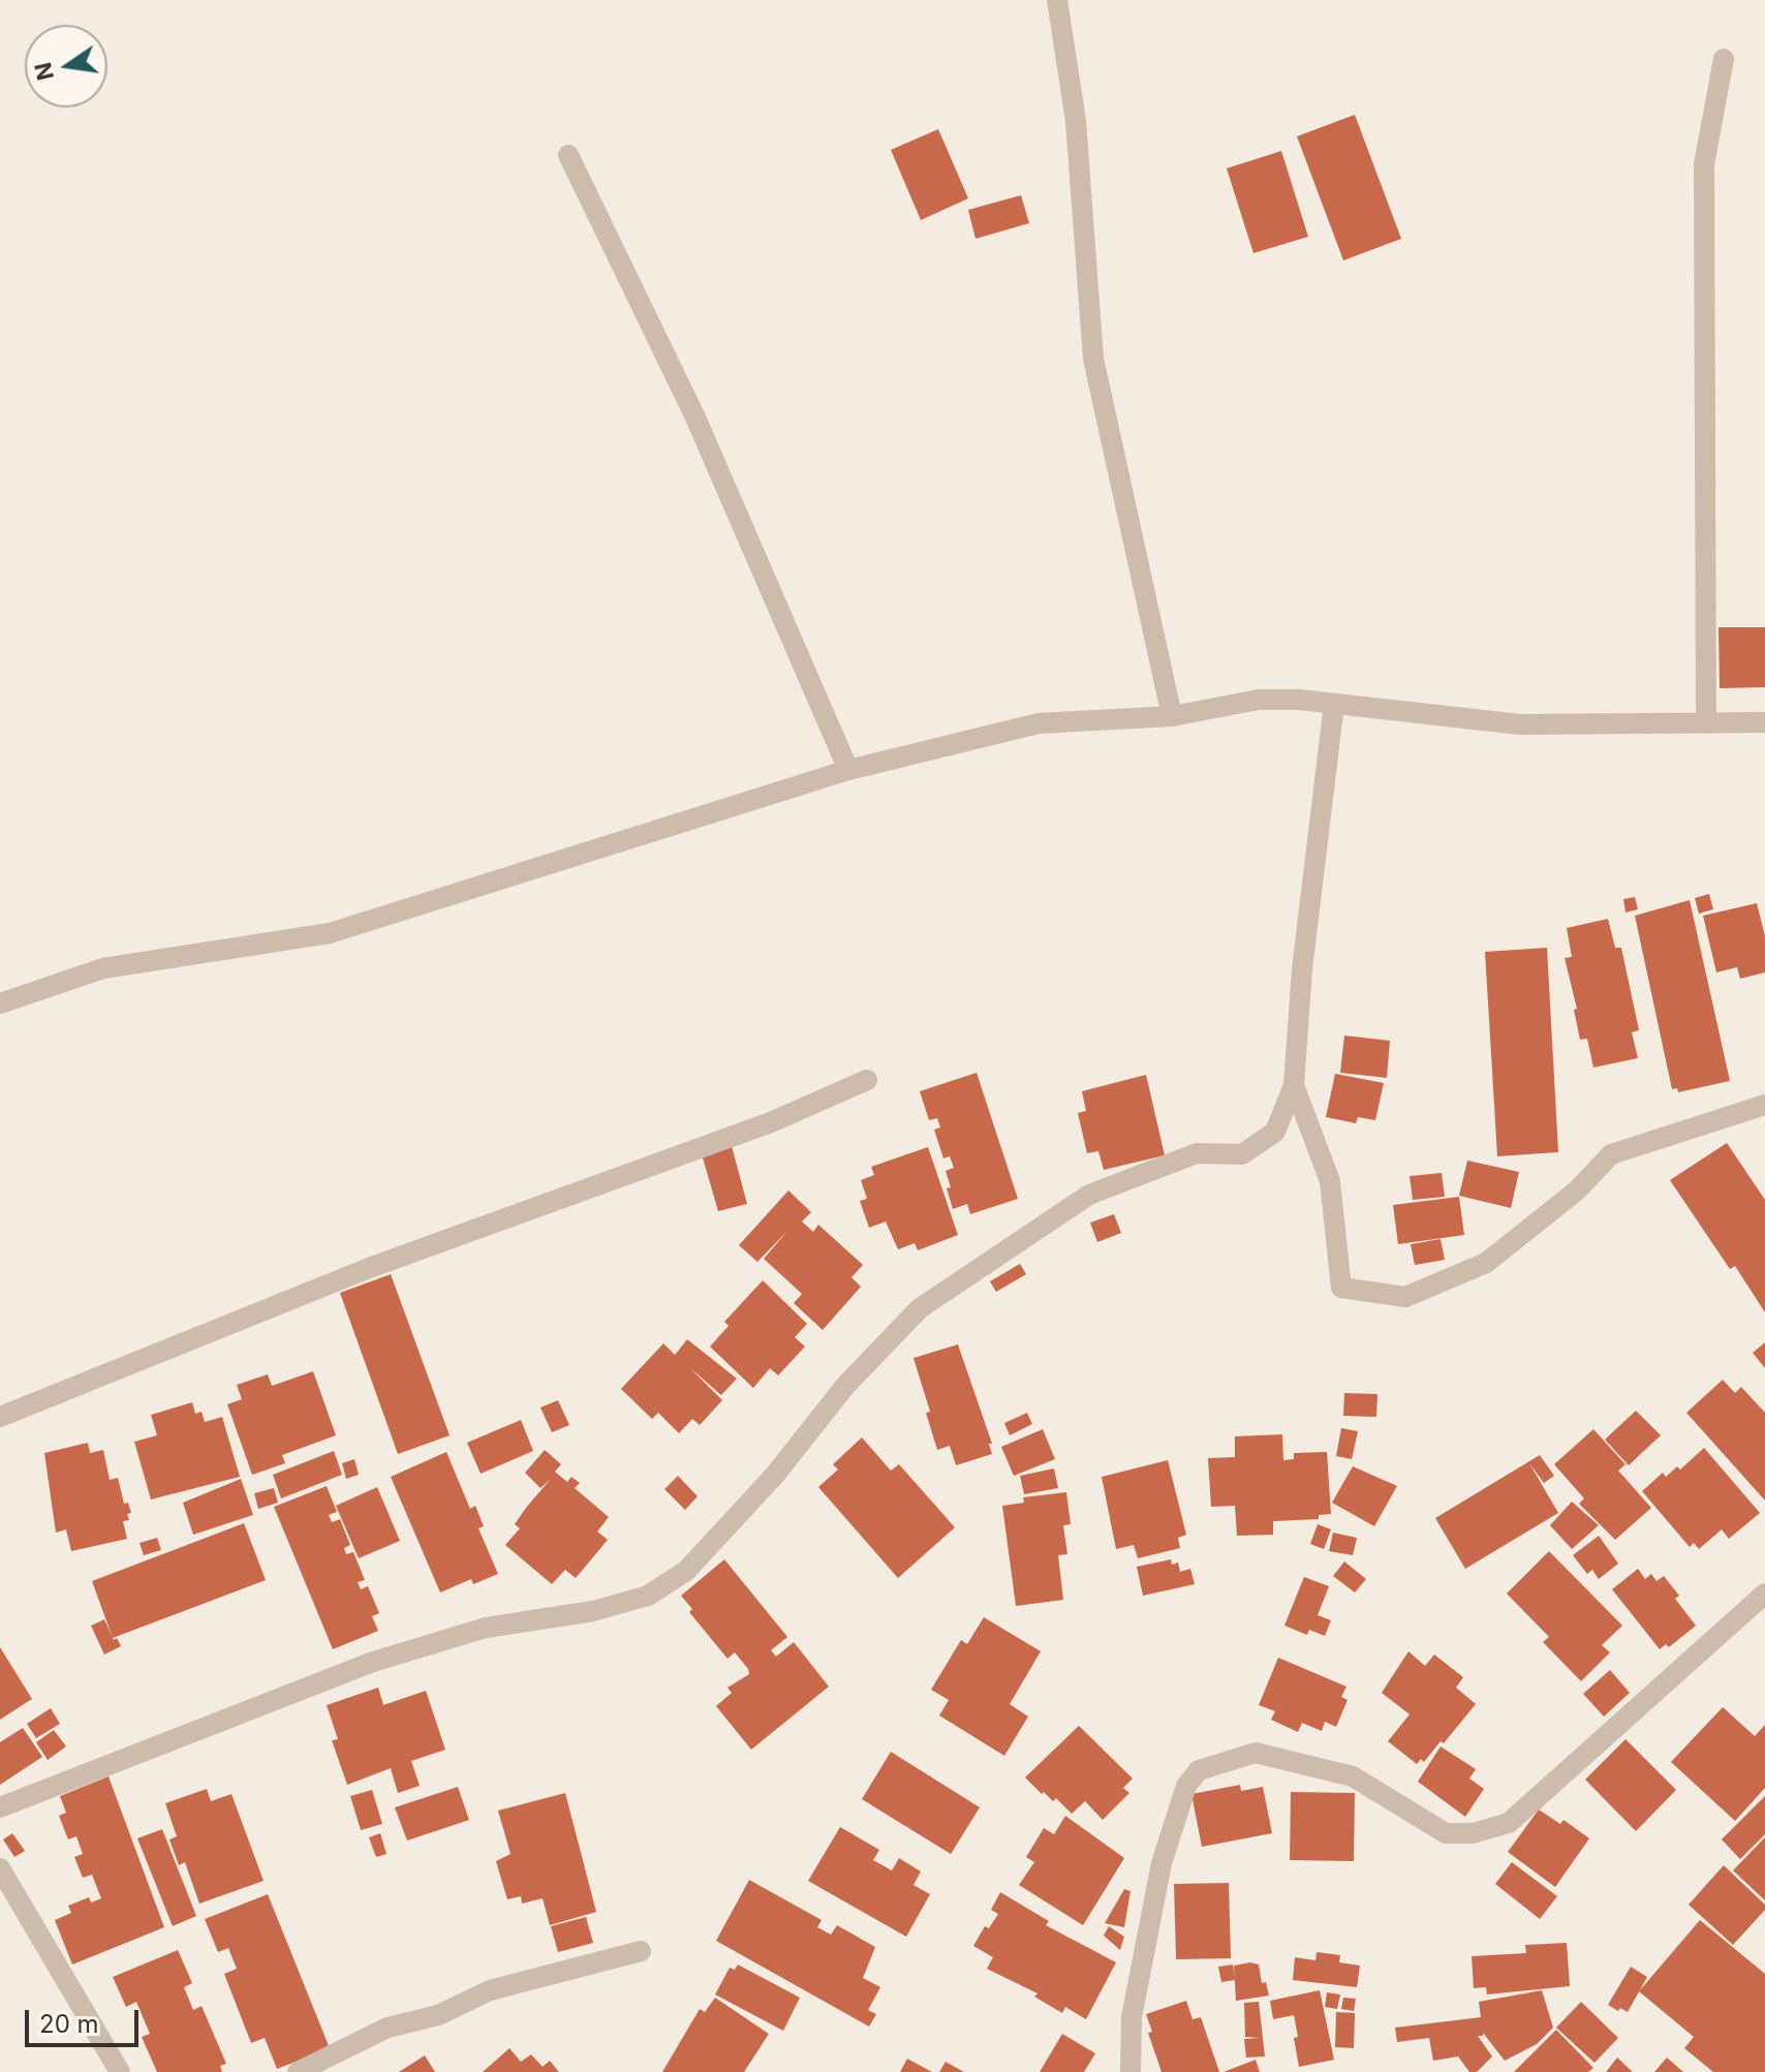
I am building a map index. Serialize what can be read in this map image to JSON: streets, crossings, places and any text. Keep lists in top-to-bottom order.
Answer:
{
  "scale_bar": "20 m",
  "north": "left"
}
